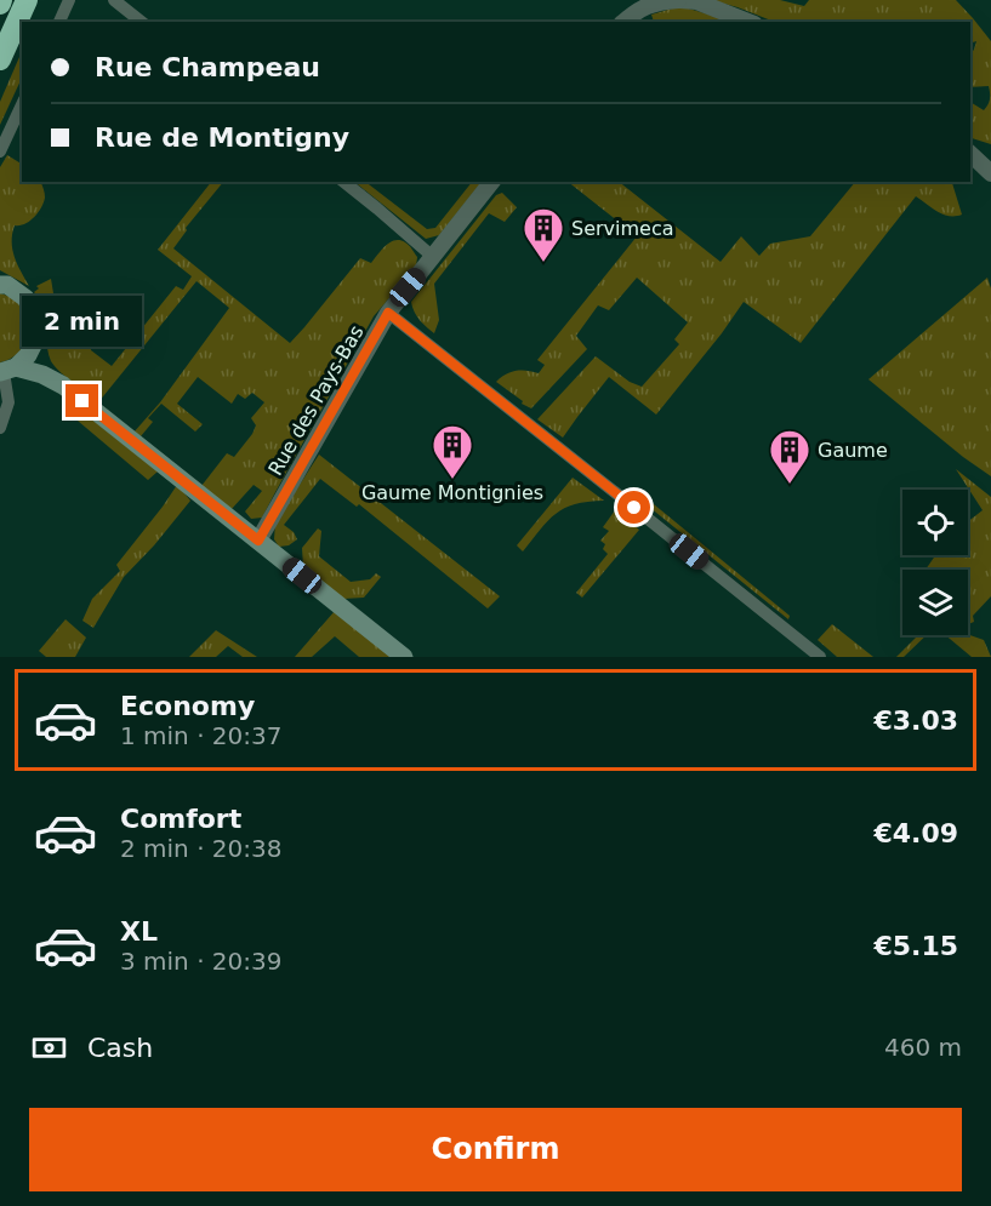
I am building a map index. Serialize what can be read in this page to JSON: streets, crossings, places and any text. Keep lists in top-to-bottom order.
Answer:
{
  "streets": {
    "street": ["Rue des Pays-Bas"]
  },
  "places": {
    "building": ["Servimeca", "Gaume Montignies", "Gaume"]
  },
  "page": {
    "banner": ["Rue Champeau", "Rue de Montigny"],
    "bubble": "2 min",
    "list": [
      {
        "name": "Economy",
        "note": "1 min · 20:37",
        "value": "€3.03"
      },
      {
        "name": "Comfort",
        "note": "2 min · 20:38",
        "value": "€4.09"
      },
      {
        "name": "XL",
        "note": "3 min · 20:39",
        "value": "€5.15"
      }
    ],
    "pay": ["Cash", "460 m"],
    "buttons": "Confirm"
  }
}
